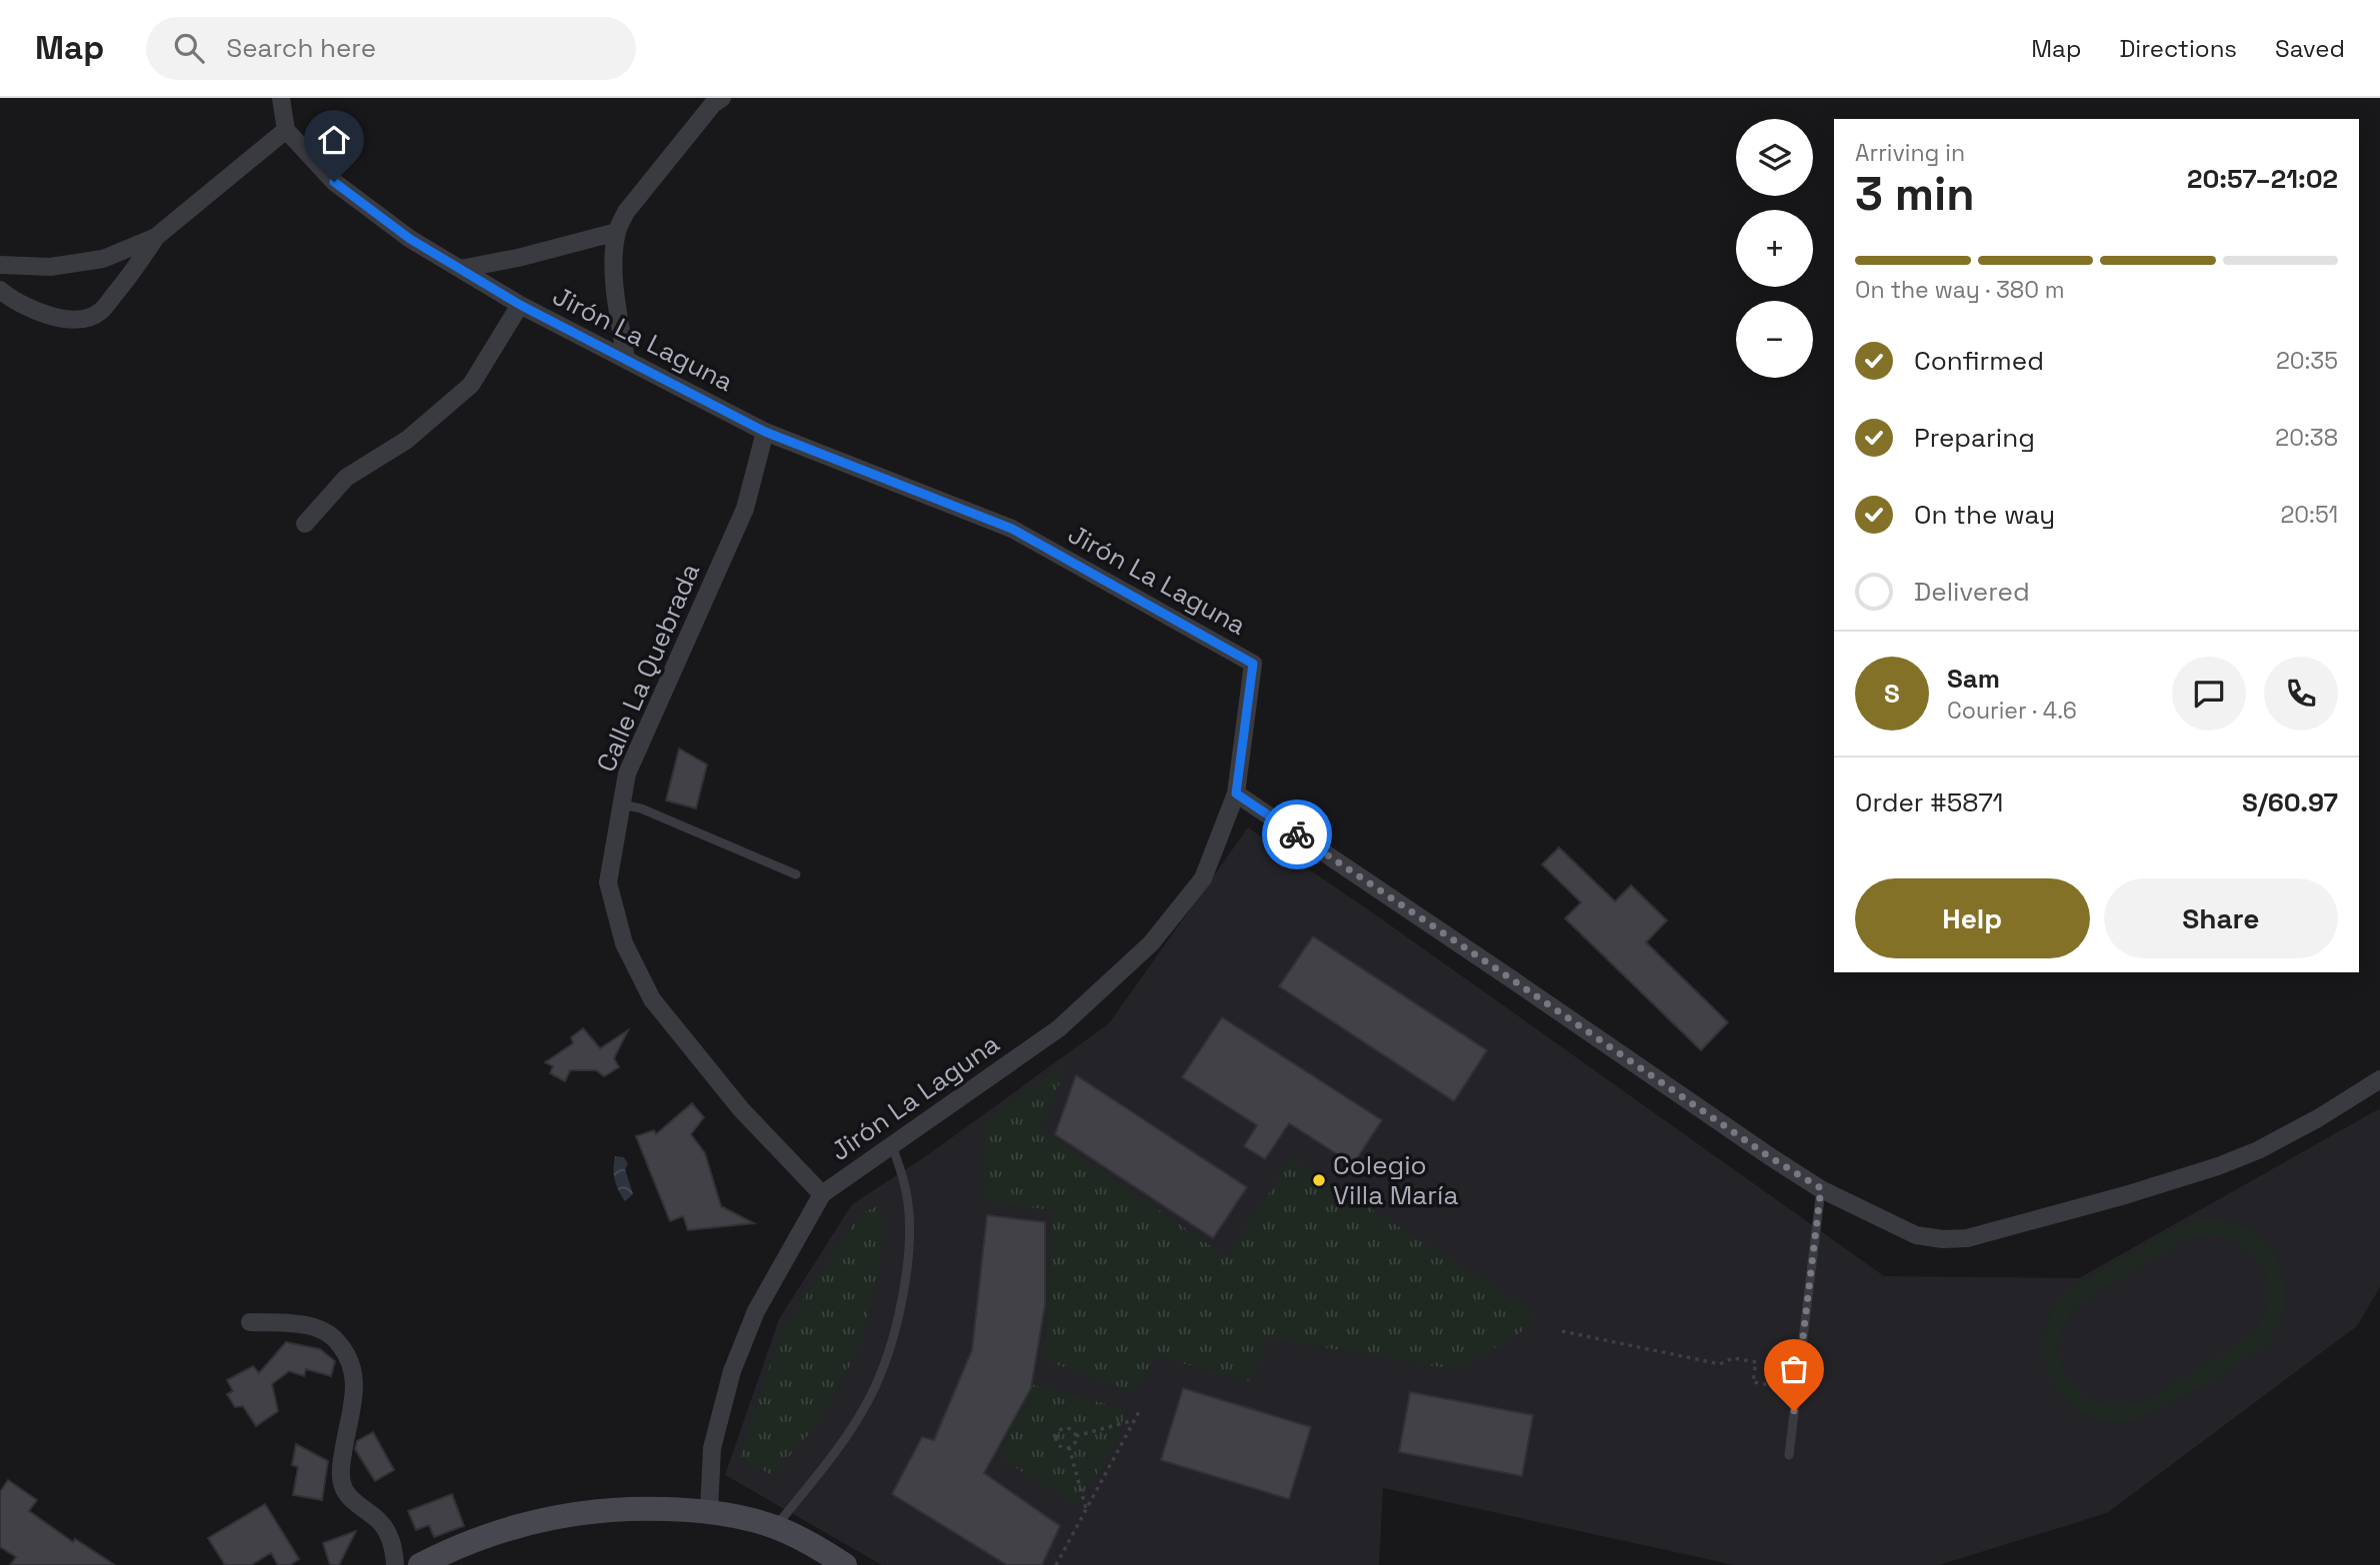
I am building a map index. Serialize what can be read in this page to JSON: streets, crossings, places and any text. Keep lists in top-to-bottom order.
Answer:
{
  "streets": {
    "street": ["Jirón La Laguna", "Calle La Quebrada"]
  },
  "crossings": [
    ["Jirón La Laguna", "Calle La Quebrada"]
  ],
  "places": ["Colegio Villa María"],
  "page": {
    "header": "Map",
    "search": "Search here",
    "nav": ["Map", "Directions", "Saved"],
    "map_buttons": ["+", "−"],
    "heading": ["3 min", "Arriving in", "20:57–21:02"],
    "panel": [
      "Sam",
      "Courier · 4.6",
      "Order #5871",
      "S/60.97"
    ],
    "bar": "On the way · 380 m",
    "list": [
      ["Confirmed", "20:35"],
      ["Preparing", "20:38"],
      ["On the way", "20:51"],
      "Delivered"
    ],
    "round": "S",
    "buttons": ["Help", "Share"]
  }
}
